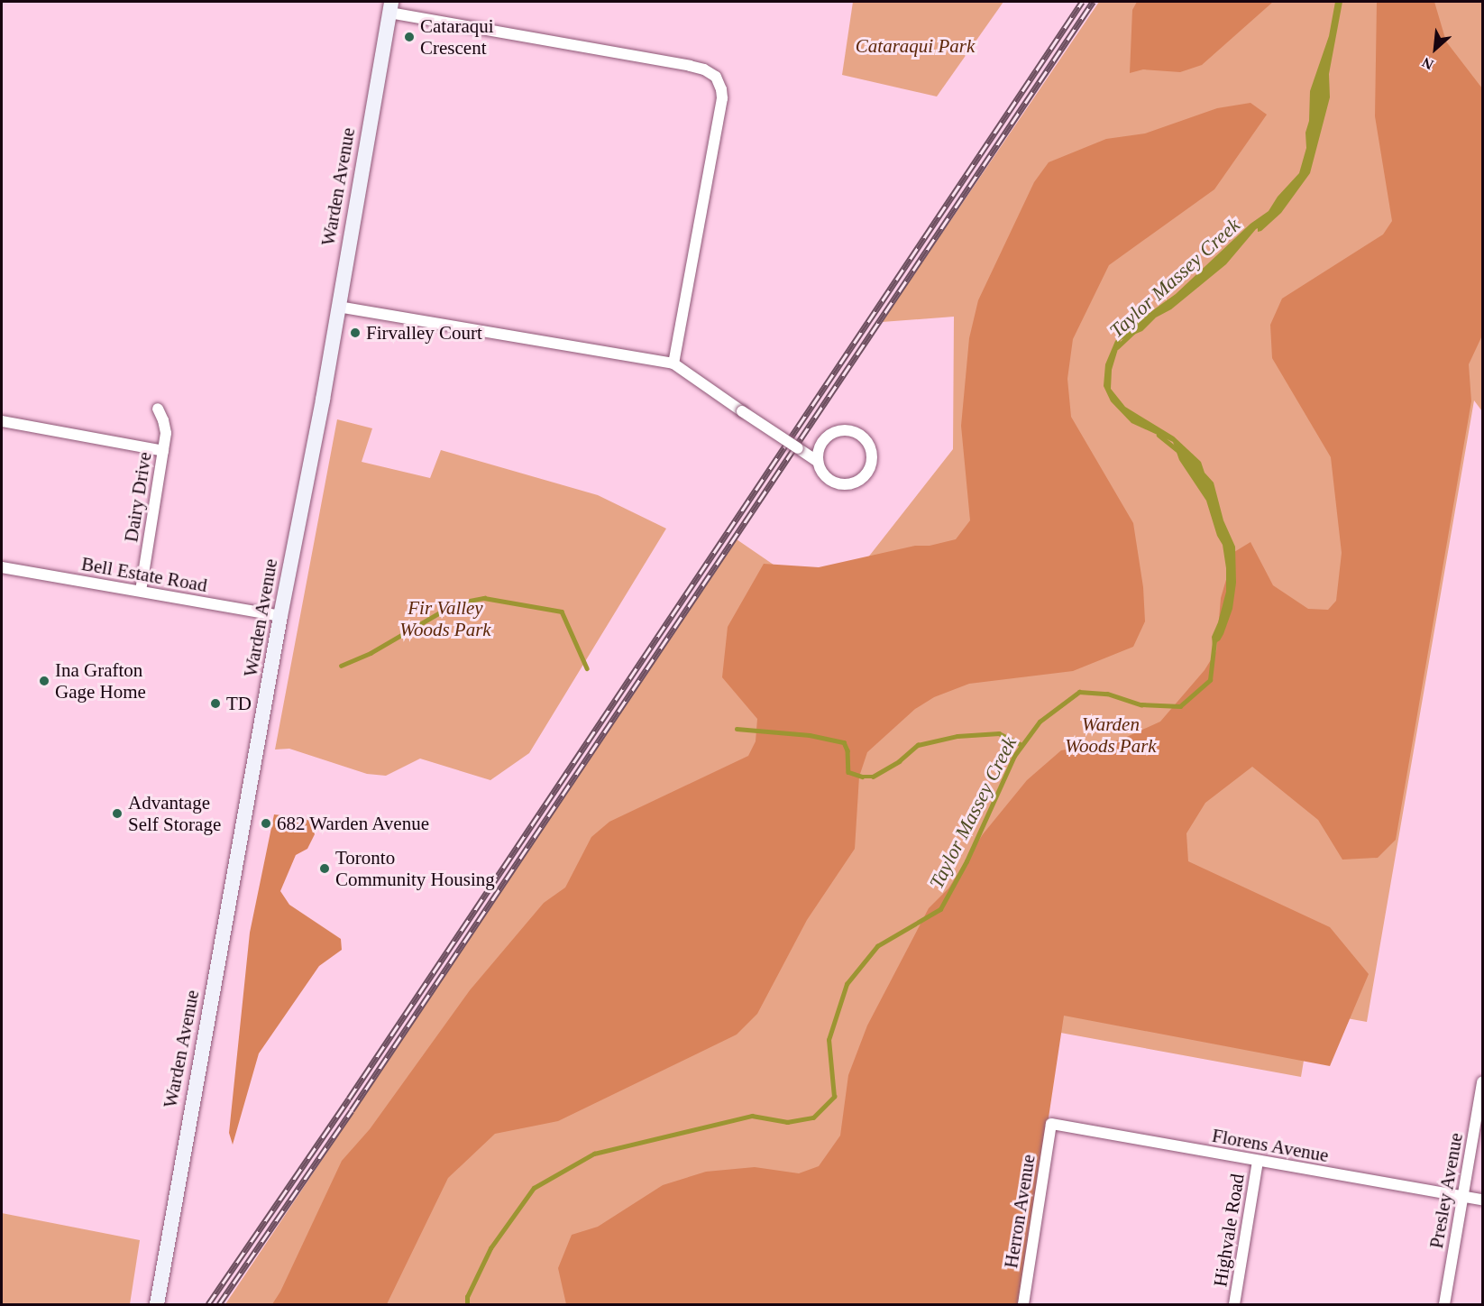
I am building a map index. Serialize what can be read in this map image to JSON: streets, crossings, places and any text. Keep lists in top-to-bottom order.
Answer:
{
  "streets": {
    "main road": ["Warden Avenue"],
    "street": [
      "Dairy Drive",
      "Bell Estate Road",
      "Florens Avenue",
      "Presley Avenue",
      "Herron Avenue",
      "Highvale Road"
    ]
  },
  "crossings": [
    ["Warden Avenue", "Bell Estate Road"],
    ["Dairy Drive", "Bell Estate Road"],
    ["Florens Avenue", "Presley Avenue"],
    ["Florens Avenue", "Herron Avenue"],
    ["Florens Avenue", "Highvale Road"]
  ],
  "water": ["Taylor Massey Creek"],
  "parks": ["Cataraqui Park", "Fir Valley Woods Park", "Warden Woods Park"],
  "places": [
    "Cataraqui Crescent",
    "Firvalley Court",
    "Ina Grafton Gage Home",
    "TD",
    "Advantage Self Storage",
    "682 Warden Avenue",
    "Toronto Community Housing"
  ],
  "north": "bottom left"
}
